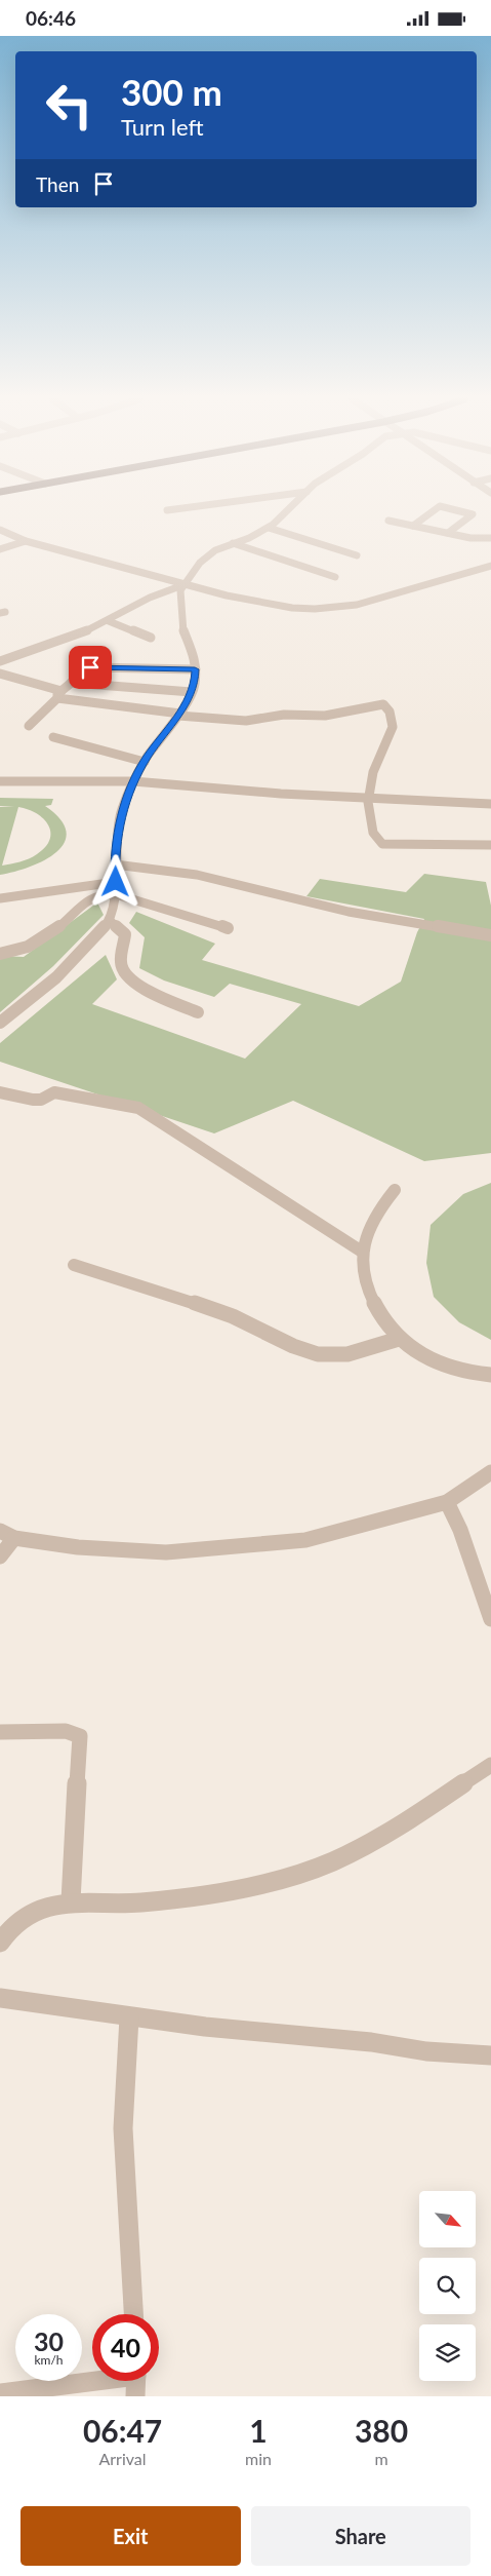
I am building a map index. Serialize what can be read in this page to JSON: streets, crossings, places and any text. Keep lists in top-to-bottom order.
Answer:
{
  "north": "bottom right",
  "page": {
    "status": "06:46",
    "turn": ["300 m", "Turn left"],
    "then": "Then",
    "speed": "30 km/h",
    "limit": "40",
    "eta": [
      "06:47",
      "Arrival",
      "1",
      "min",
      "380",
      "m"
    ],
    "buttons": ["Exit", "Share"]
  }
}
